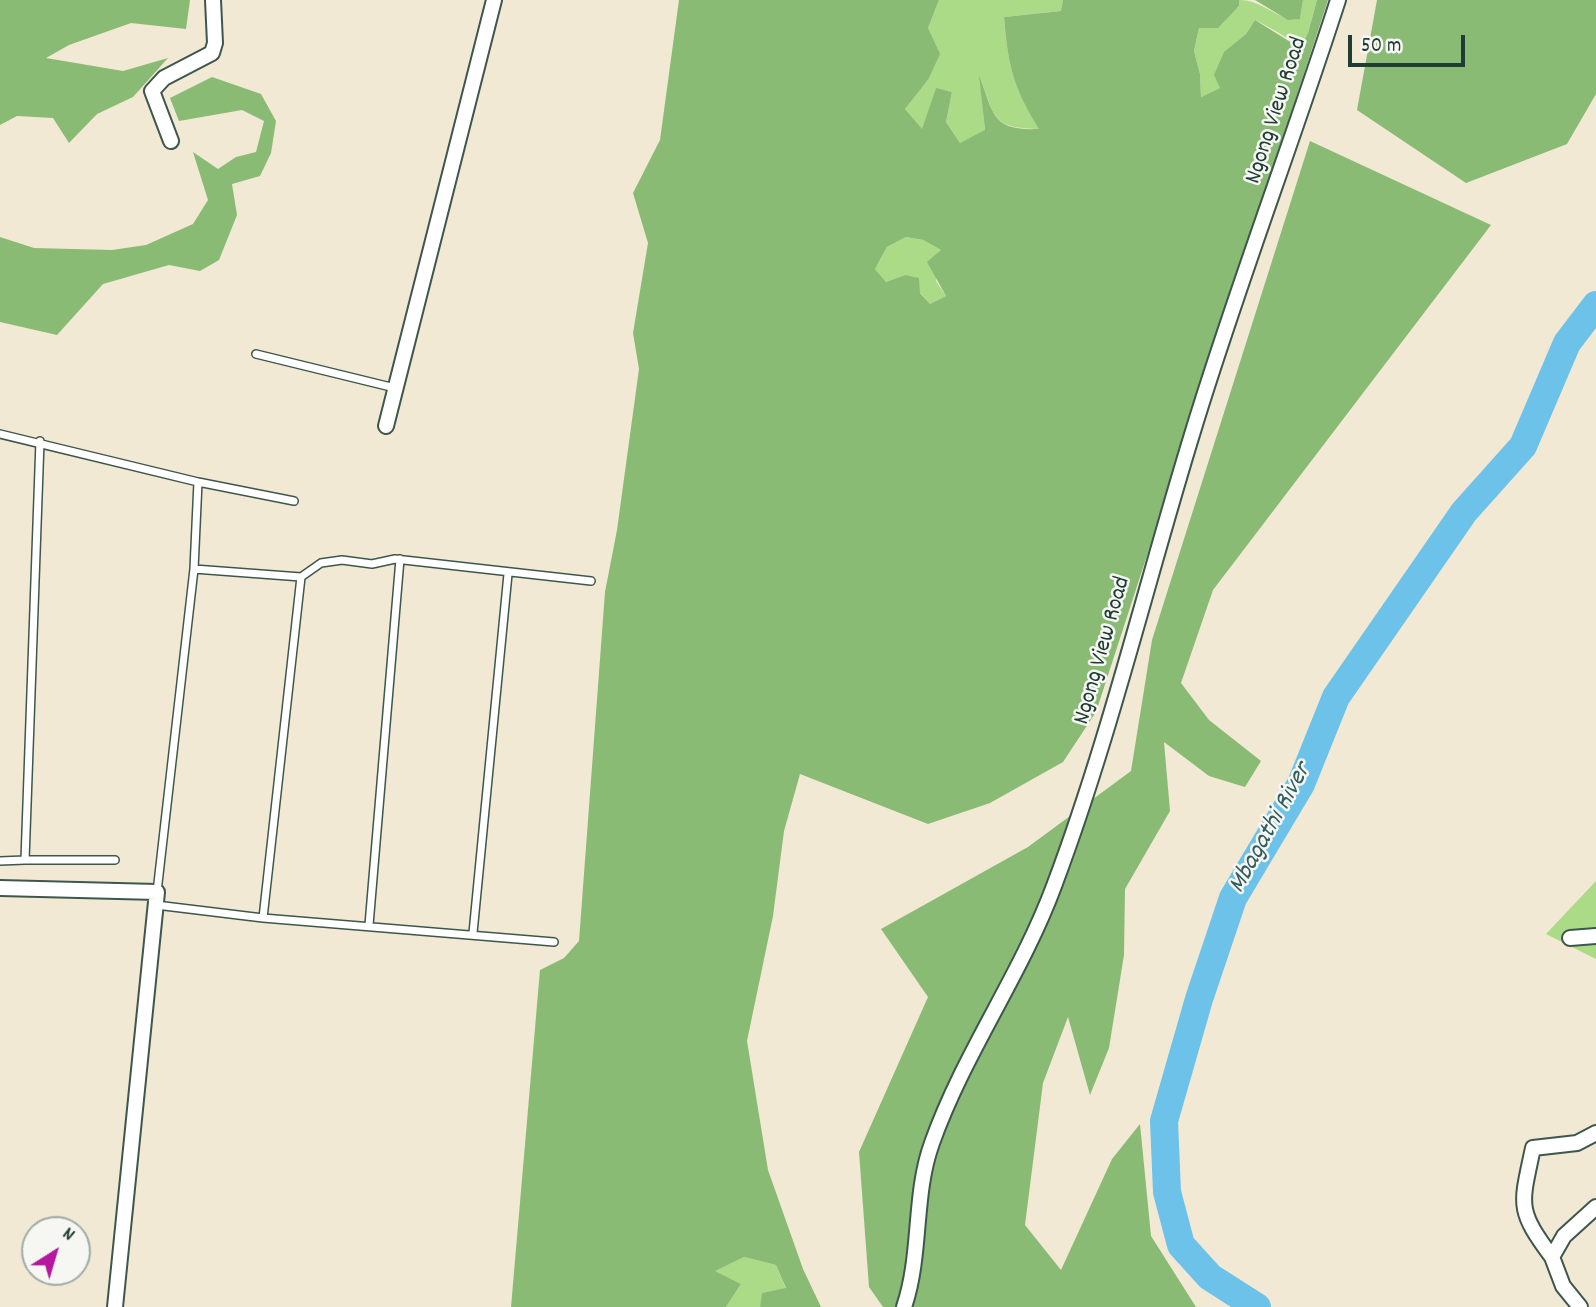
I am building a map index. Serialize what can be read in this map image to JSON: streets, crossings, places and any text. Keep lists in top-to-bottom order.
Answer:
{
  "streets": {
    "street": ["Ngong View Road"]
  },
  "water": ["Mbagathi River"],
  "scale_bar": "50 m",
  "north": "top right"
}
